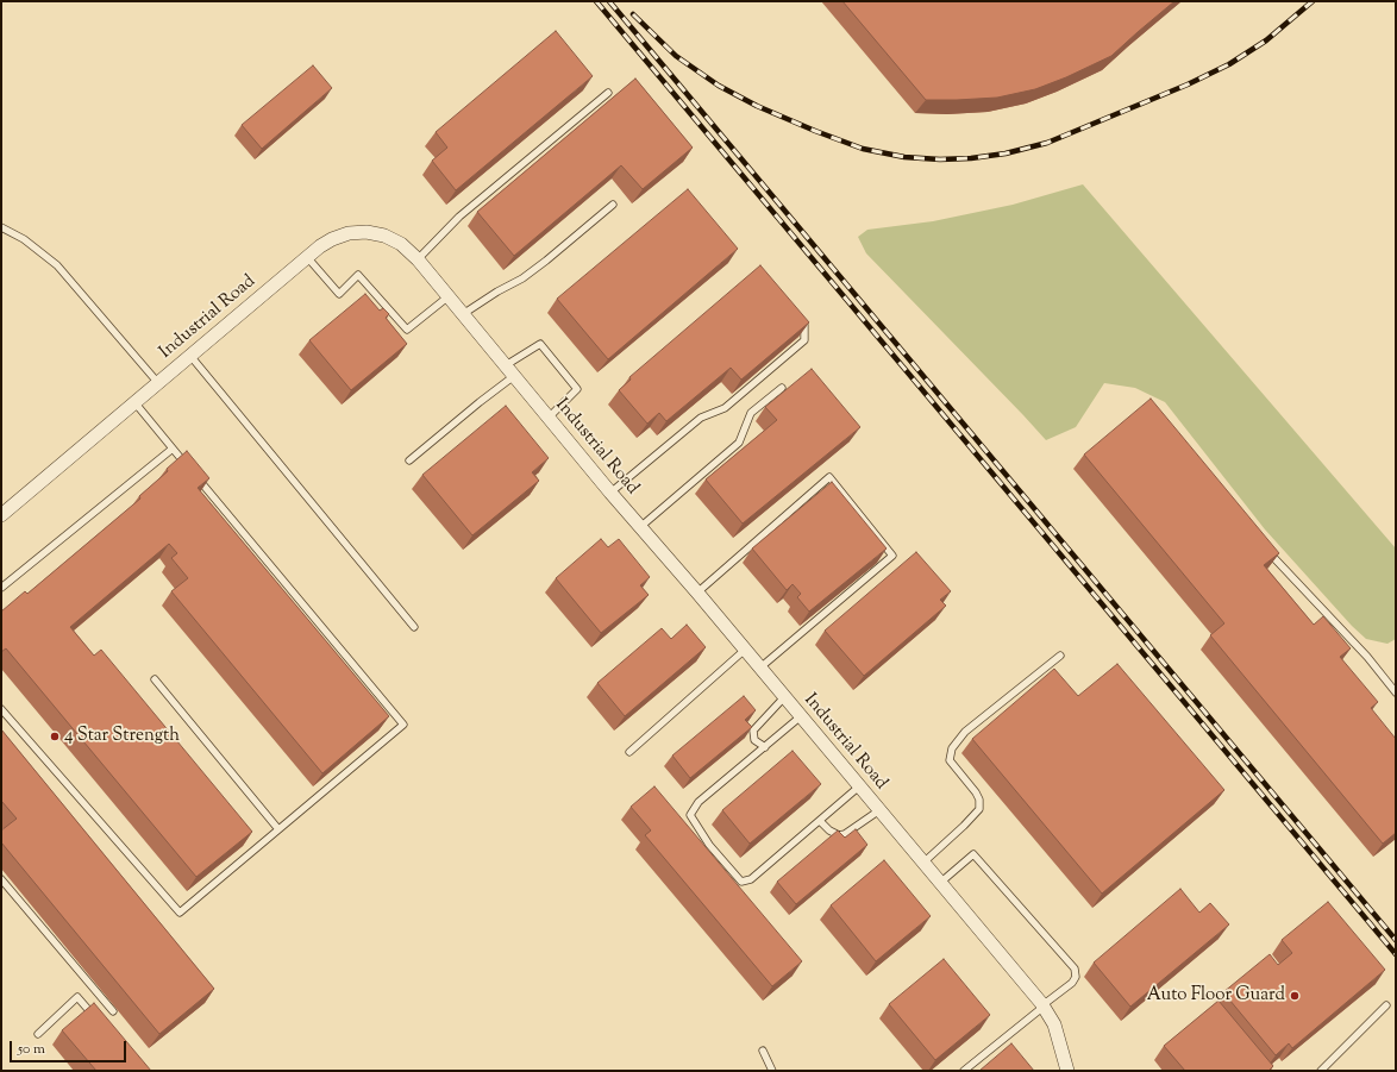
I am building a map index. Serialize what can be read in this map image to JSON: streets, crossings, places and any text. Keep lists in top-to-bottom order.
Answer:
{
  "streets": {
    "street": ["Industrial Road"]
  },
  "places": ["4 Star Strength", "Auto Floor Guard"],
  "scale_bar": "50 m"
}
